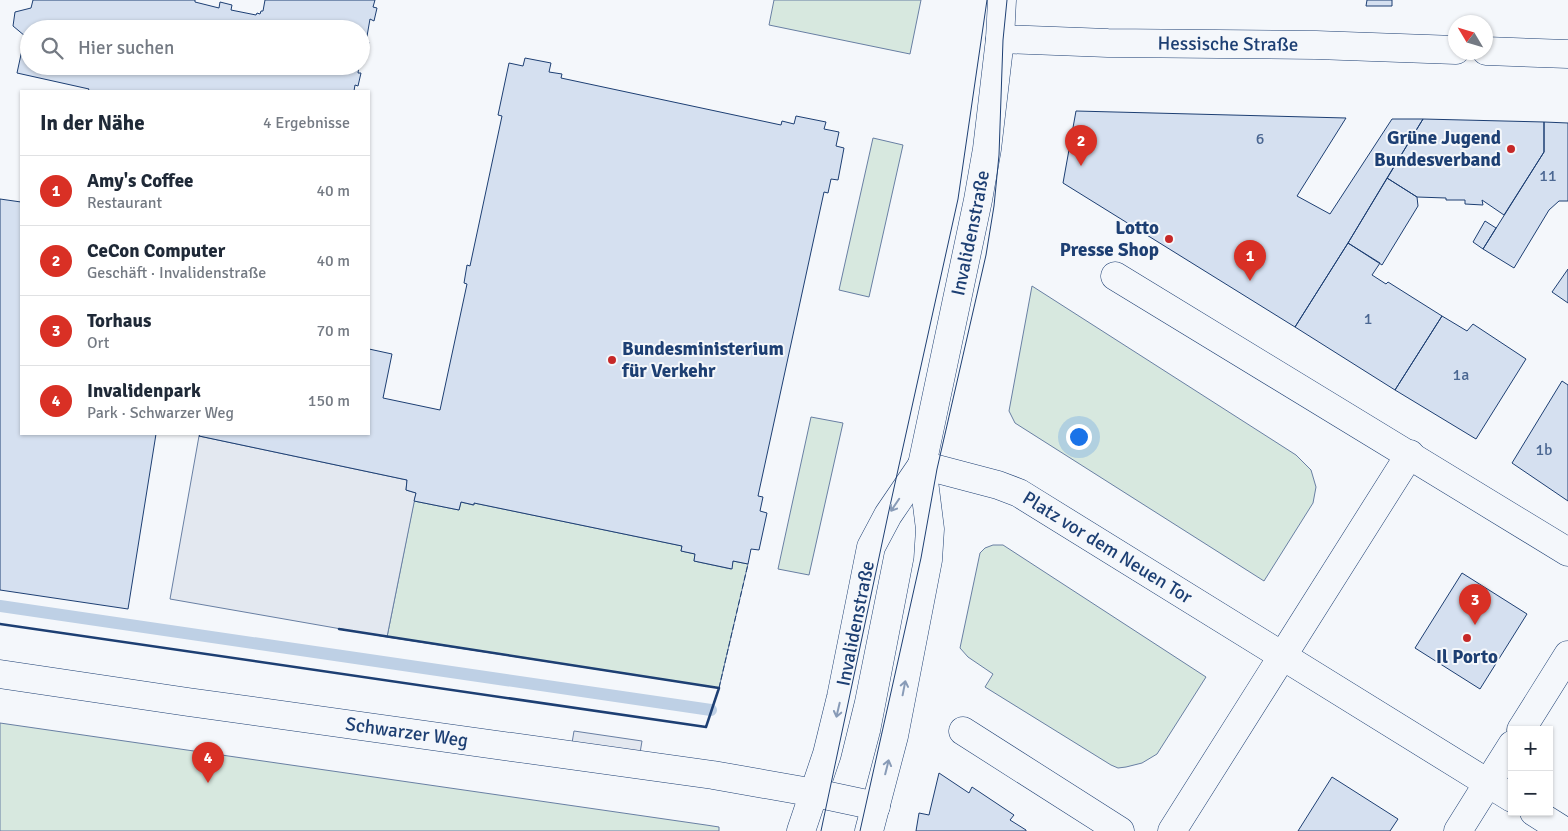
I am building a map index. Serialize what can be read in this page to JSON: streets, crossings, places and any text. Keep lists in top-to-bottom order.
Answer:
{
  "streets": {
    "street": [
      "Hessische Straße",
      "Invalidenstraße",
      "Platz vor dem Neuen Tor",
      "Schwarzer Weg"
    ]
  },
  "crossings": [
    ["Hessische Straße", "Invalidenstraße"],
    ["Invalidenstraße", "Platz vor dem Neuen Tor"],
    ["Invalidenstraße", "Schwarzer Weg"]
  ],
  "places": [
    "Grüne Jugend Bundesverband",
    "Lotto Presse Shop",
    "Bundesministerium für Verkehr",
    "Il Porto"
  ],
  "house_numbers": [
    "6",
    "11",
    "1",
    "1a",
    "1b"
  ],
  "north": "top left",
  "page": {
    "search": "Hier suchen",
    "heading": ["In der Nähe", "4 Ergebnisse"],
    "pins": [
      "2",
      "1",
      "3",
      "4"
    ],
    "list": [
      {
        "mark": "1",
        "name": "Amy's Coffee",
        "note": "Restaurant",
        "value": "40 m"
      },
      {
        "mark": "2",
        "name": "CeCon Computer",
        "note": "Geschäft · Invalidenstraße",
        "value": "40 m"
      },
      {
        "mark": "3",
        "name": "Torhaus",
        "note": "Ort",
        "value": "70 m"
      },
      {
        "mark": "4",
        "name": "Invalidenpark",
        "note": "Park · Schwarzer Weg",
        "value": "150 m"
      }
    ],
    "map_buttons": ["+", "−"]
  }
}
